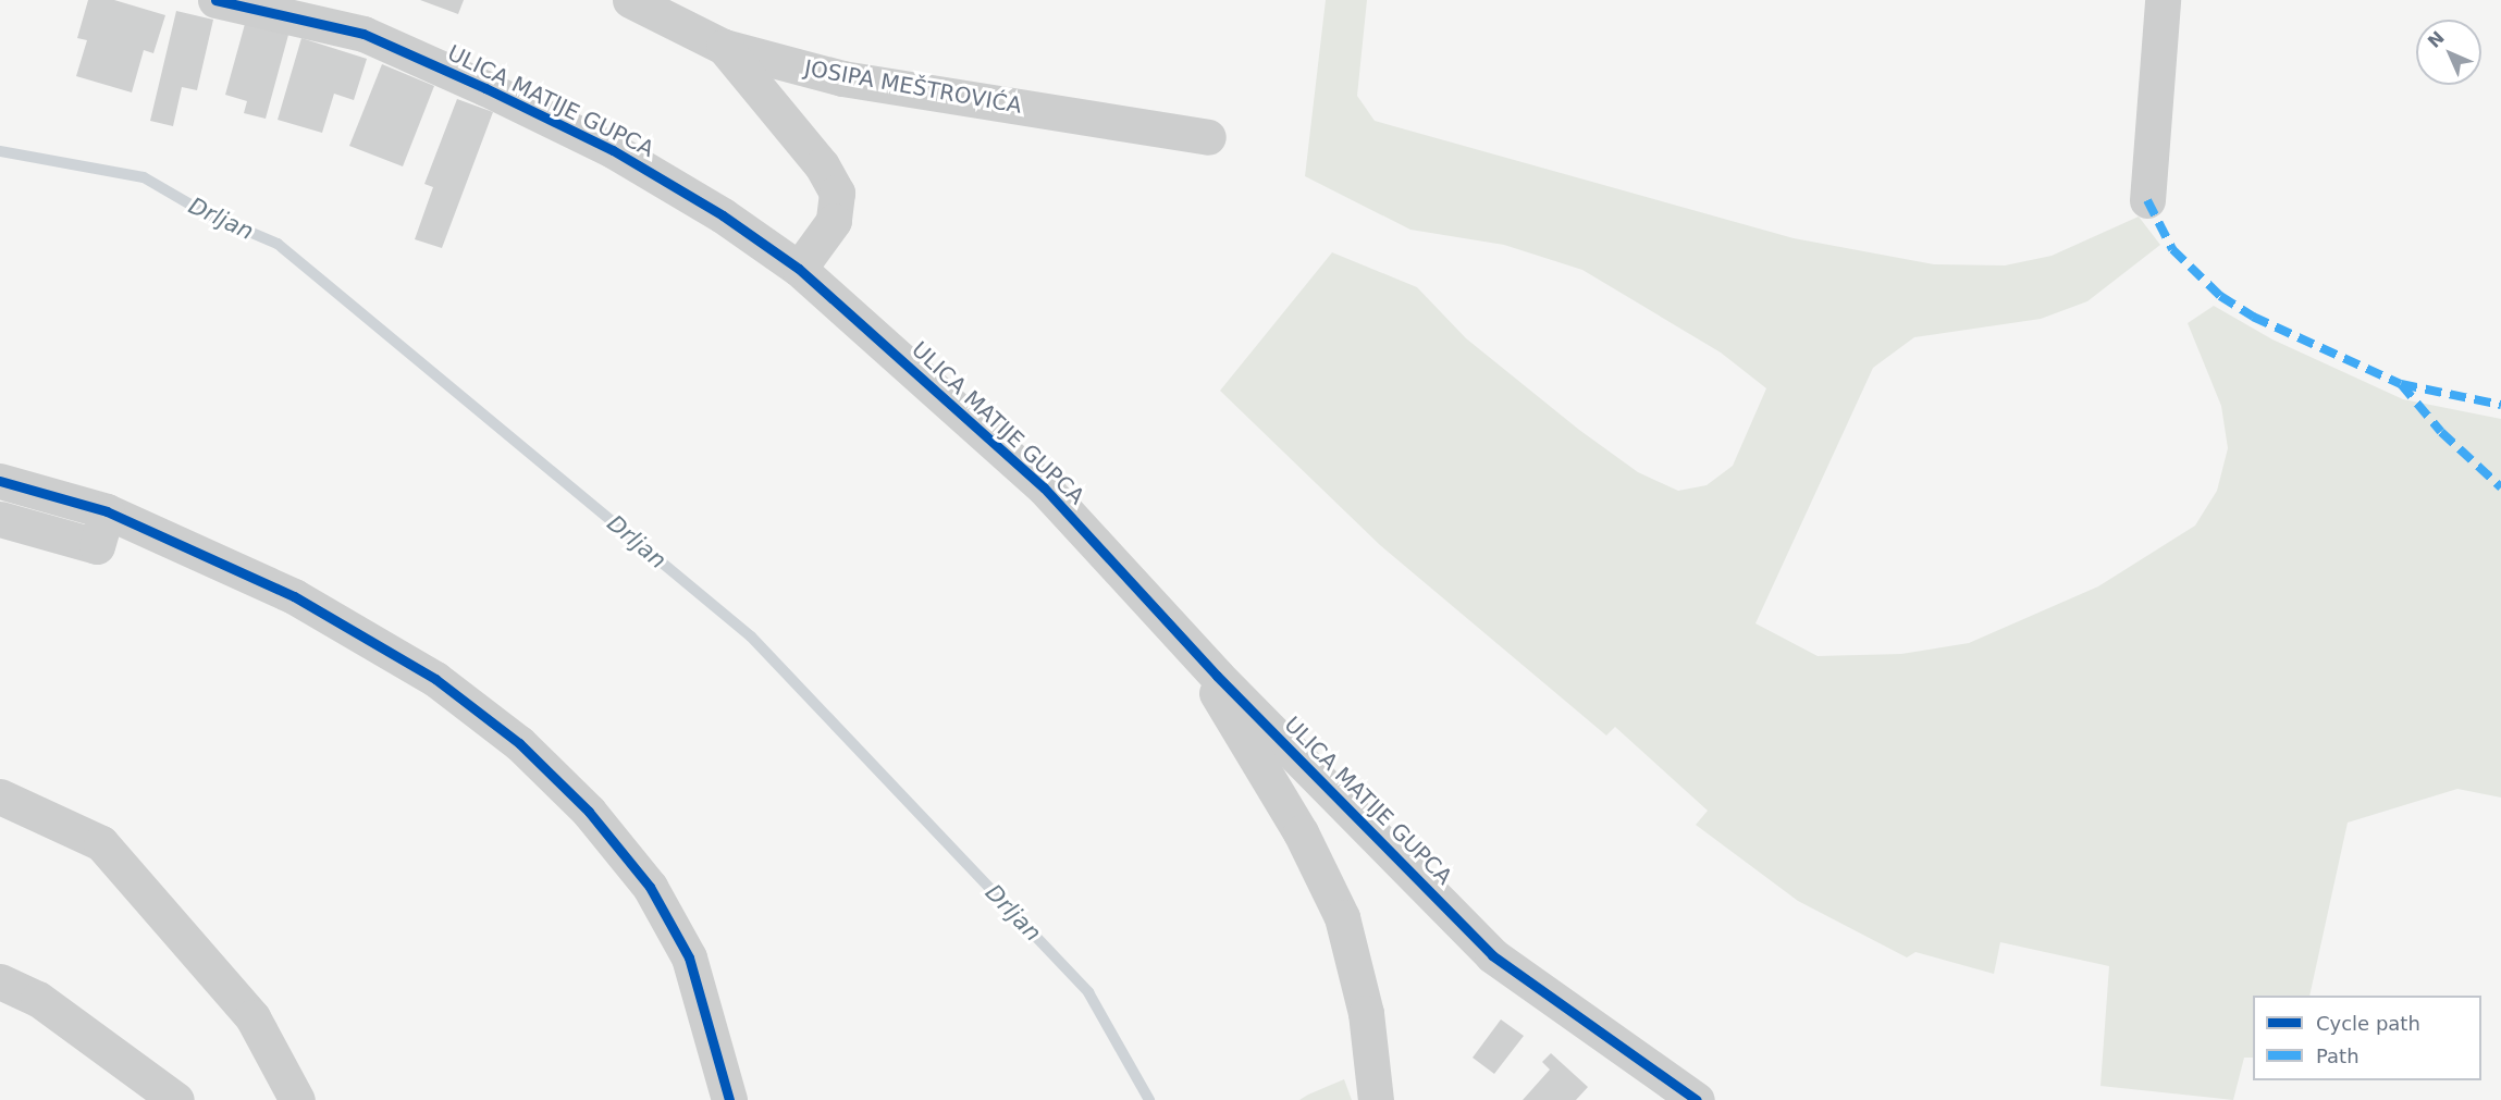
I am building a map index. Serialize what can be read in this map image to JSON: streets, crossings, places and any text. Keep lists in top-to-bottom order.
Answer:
{
  "streets": {
    "street": ["JOSIPA MEŠTROVIĆA", "ULICA MATIJE GUPCA"]
  },
  "water": ["Drljan"],
  "legend": ["Cycle path", "Path"],
  "north": "top left"
}
